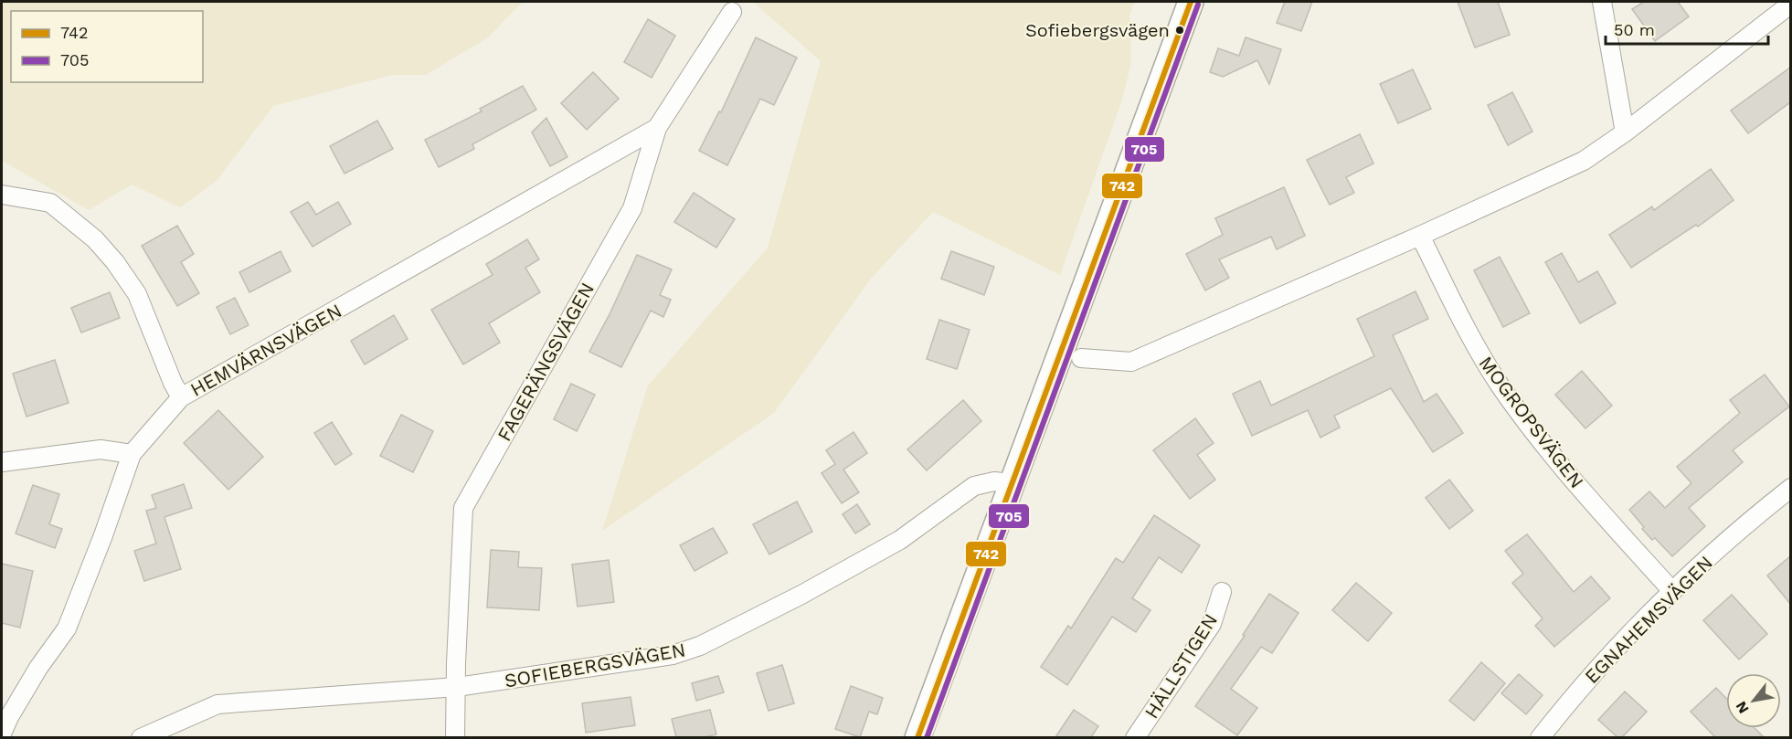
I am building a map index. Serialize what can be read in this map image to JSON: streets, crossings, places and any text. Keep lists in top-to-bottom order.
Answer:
{
  "streets": {
    "street": [
      "HEMVÄRNSVÄGEN",
      "FAGERÄNGSVÄGEN",
      "MOGROPSVÄGEN",
      "EGNAHEMSVÄGEN",
      "SOFIEBERGSVÄGEN",
      "HÄLLSTIGEN"
    ]
  },
  "crossings": [
    ["HEMVÄRNSVÄGEN", "FAGERÄNGSVÄGEN"],
    ["FAGERÄNGSVÄGEN", "SOFIEBERGSVÄGEN"],
    ["MOGROPSVÄGEN", "EGNAHEMSVÄGEN"]
  ],
  "places": ["Sofiebergsvägen"],
  "lines": ["transit line 742", "transit line 705"],
  "legend": ["742", "705"],
  "scale_bar": "50 m",
  "north": "bottom left"
}
